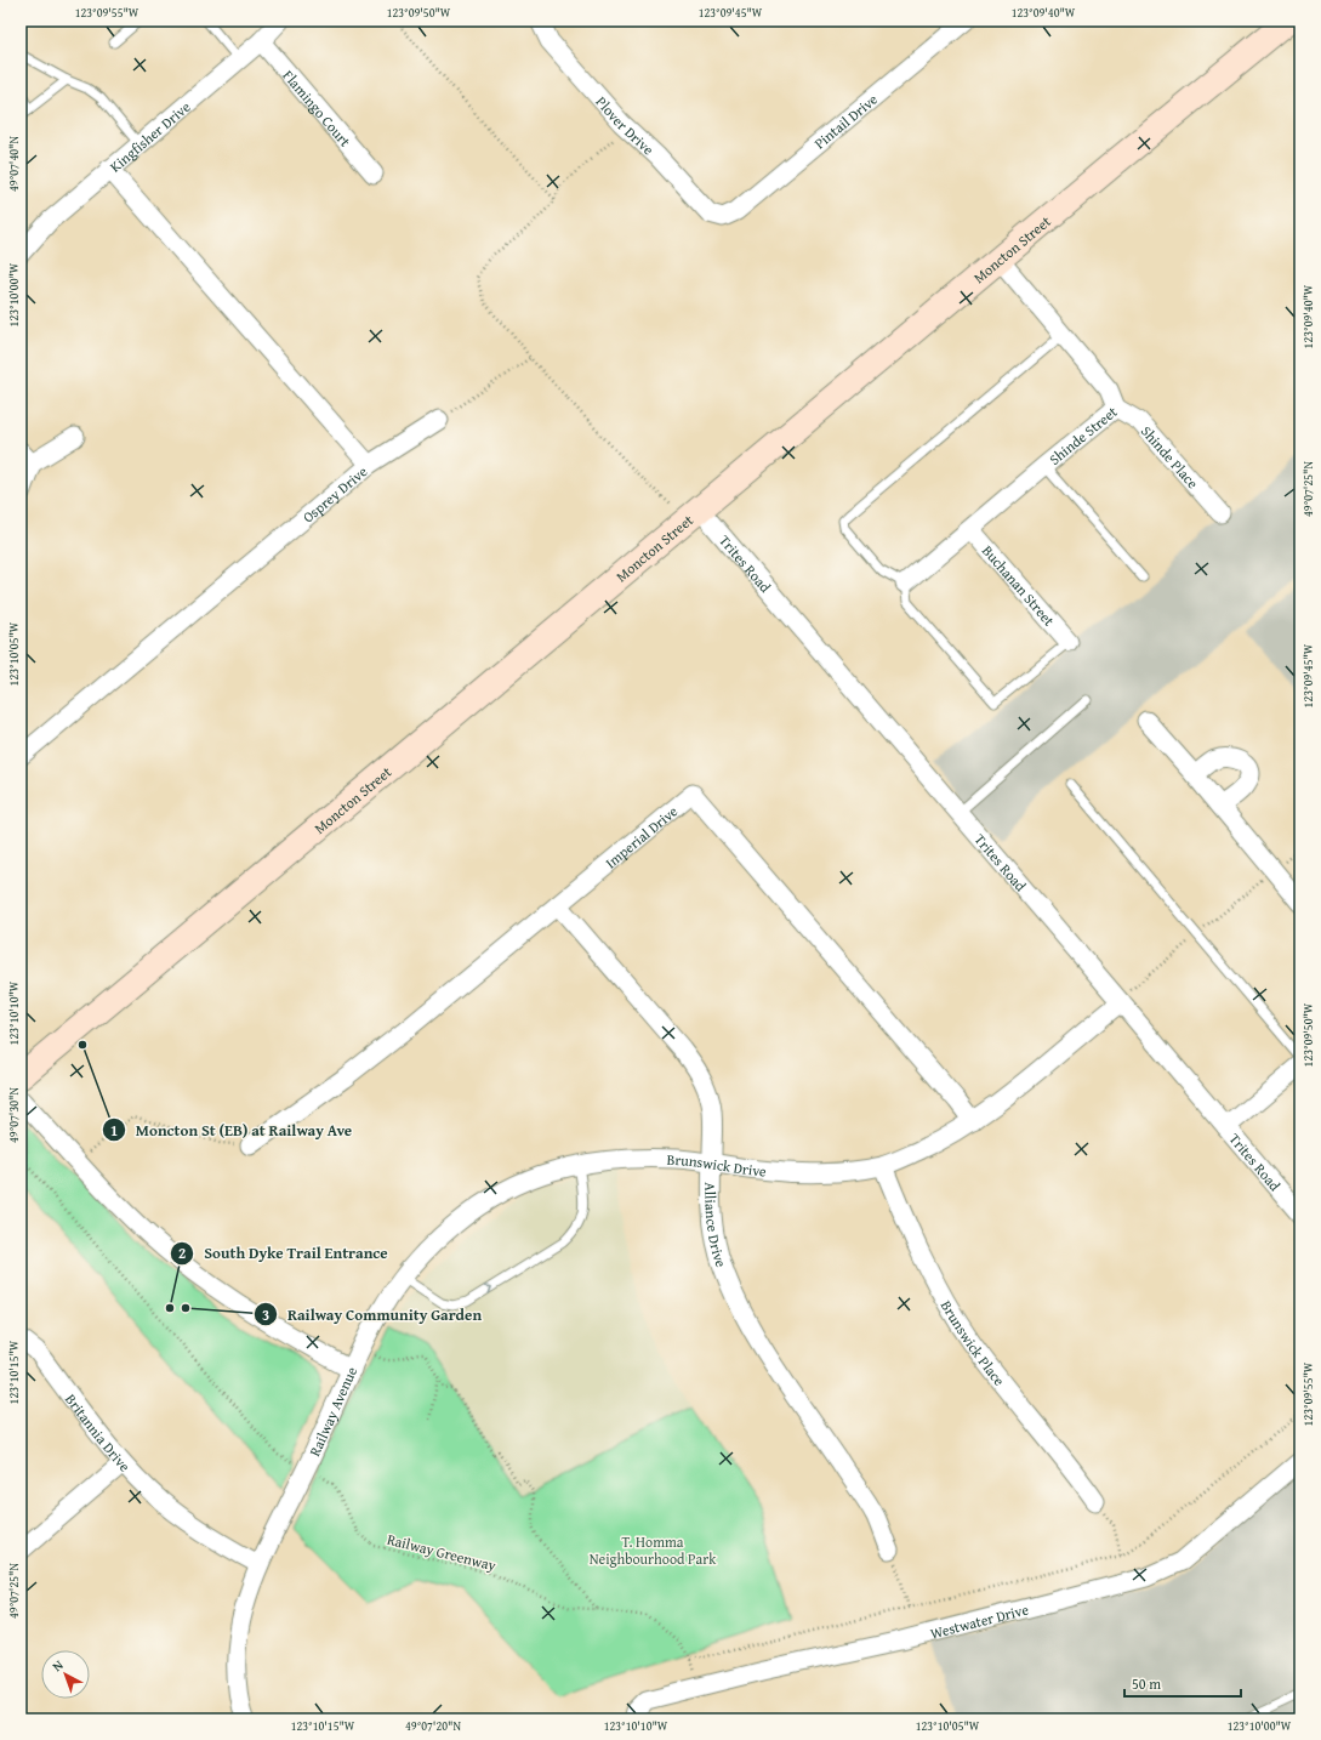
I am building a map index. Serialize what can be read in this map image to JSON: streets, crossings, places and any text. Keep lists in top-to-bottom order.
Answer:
{
  "streets": {
    "street": [
      "Flamingo Court",
      "Pintail Drive",
      "Plover Drive",
      "Kingfisher Drive",
      "Moncton Street",
      "Shinde Street",
      "Shinde Place",
      "Osprey Drive",
      "Trites Road",
      "Buchanan Street",
      "Imperial Drive",
      "Brunswick Drive",
      "Alliance Drive",
      "Brunswick Place",
      "Railway Avenue",
      "Britannia Drive",
      "Westwater Drive"
    ],
    "path": ["Railway Greenway"]
  },
  "crossings": [
    ["Flamingo Court", "Kingfisher Drive"],
    ["Pintail Drive", "Plover Drive"],
    ["Kingfisher Drive", "Osprey Drive"],
    ["Moncton Street", "Shinde Street"],
    ["Moncton Street", "Trites Road"],
    ["Shinde Street", "Shinde Place"],
    ["Shinde Street", "Buchanan Street"],
    ["Trites Road", "Brunswick Drive"],
    ["Imperial Drive", "Brunswick Drive"],
    ["Imperial Drive", "Alliance Drive"],
    ["Brunswick Drive", "Alliance Drive"],
    ["Brunswick Drive", "Brunswick Place"],
    ["Brunswick Drive", "Railway Avenue"],
    ["Railway Avenue", "Britannia Drive"],
    ["Railway Greenway", "Westwater Drive"]
  ],
  "parks": ["T. Homma Neighbourhood Park"],
  "places": ["Moncton St (EB) at Railway Ave", "South Dyke Trail Entrance", "Railway Community Garden"],
  "scale_bar": "50 m",
  "north": "top left",
  "coordinates": [
    "123°09'55\"W",
    "123°09'50\"W",
    "123°09'45\"W",
    "123°09'40\"W",
    "49°07'40\"N",
    "123°10'00\"W",
    "49°07'25\"N",
    "123°10'05\"W",
    "123°10'10\"W",
    "49°07'30\"N",
    "123°10'15\"W",
    "49°07'20\"N"
  ]
}
